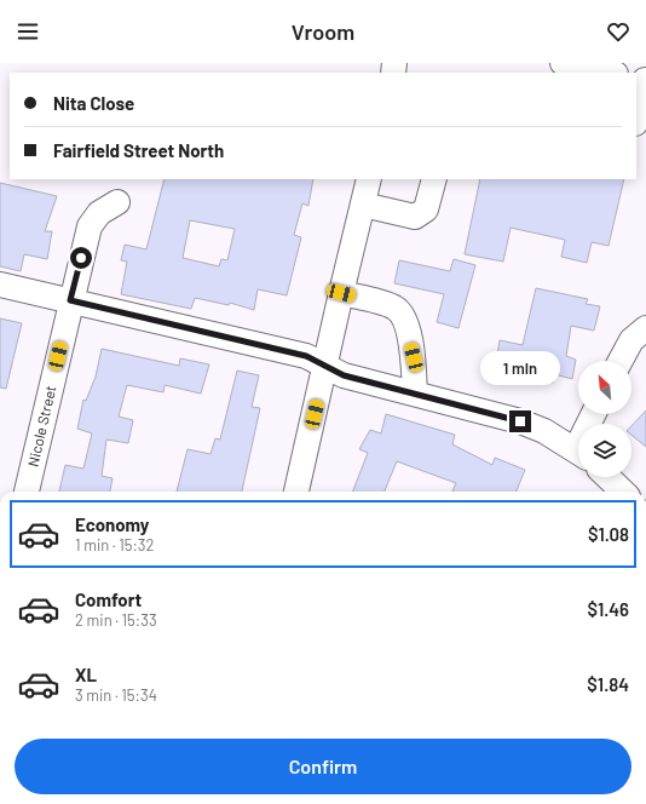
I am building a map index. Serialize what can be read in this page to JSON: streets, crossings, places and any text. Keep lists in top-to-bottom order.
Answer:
{
  "streets": {
    "street": ["Nicole Street"]
  },
  "north": "top left",
  "page": {
    "header": "Vroom",
    "banner": ["Nita Close", "Fairfield Street North"],
    "bubble": "1 min",
    "list": [
      {
        "name": "Economy",
        "note": "1 min · 15:32",
        "value": "$1.08"
      },
      {
        "name": "Comfort",
        "note": "2 min · 15:33",
        "value": "$1.46"
      },
      {
        "name": "XL",
        "note": "3 min · 15:34",
        "value": "$1.84"
      }
    ],
    "buttons": "Confirm"
  }
}
